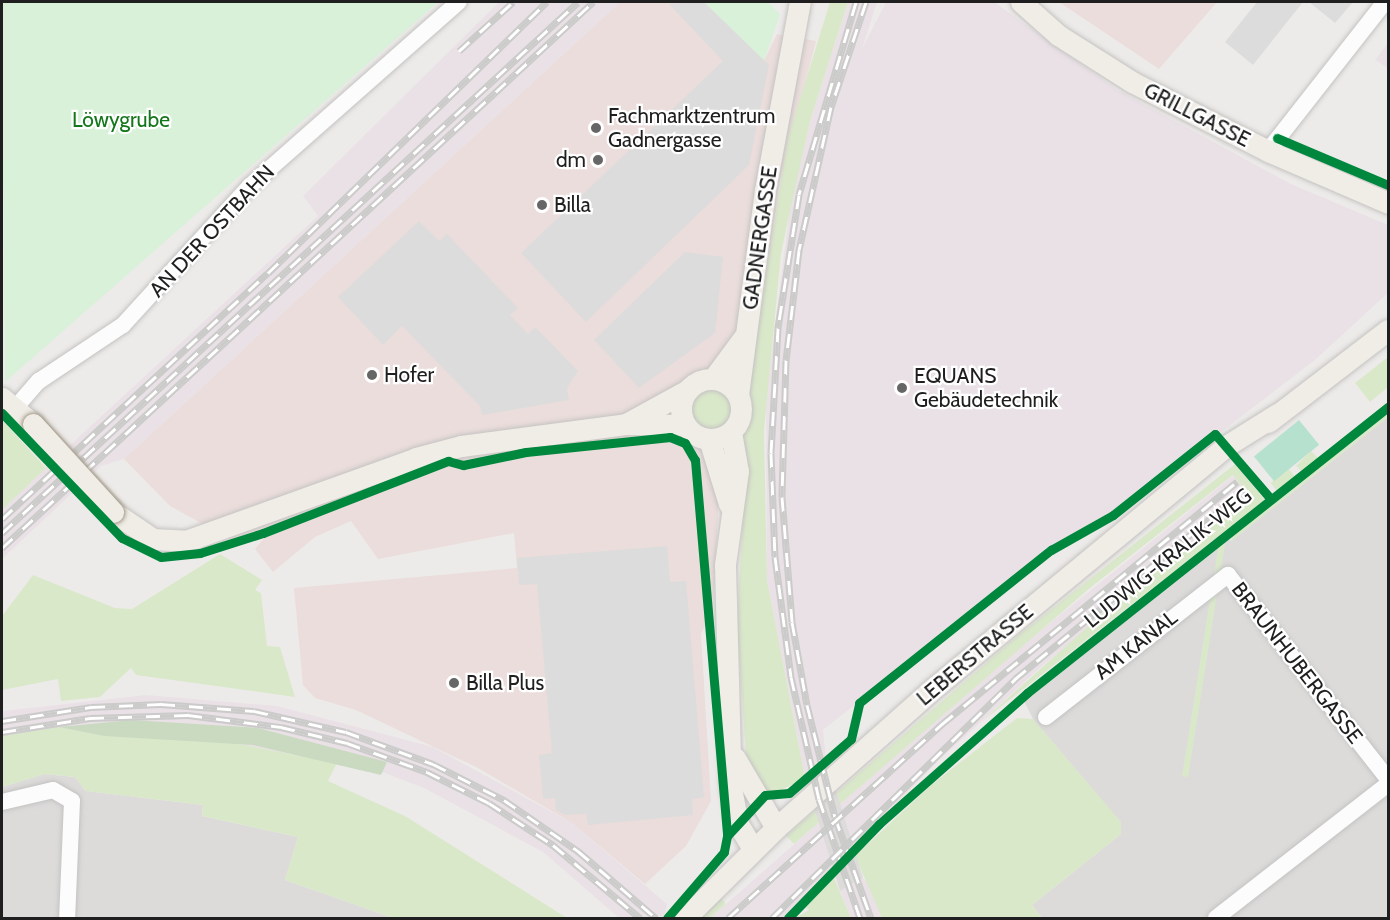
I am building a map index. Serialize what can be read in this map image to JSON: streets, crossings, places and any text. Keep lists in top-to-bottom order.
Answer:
{
  "streets": {
    "main road": ["GRILLGASSE", "GADNERGASSE", "LEBERSTRASSE"],
    "street": ["AN DER OSTBAHN", "AM KANAL", "BRAUNHUBERGASSE"],
    "cycle path": ["LUDWIG-KRALIK-WEG"]
  },
  "crossings": [
    ["AM KANAL", "BRAUNHUBERGASSE"]
  ],
  "parks": ["Löwygrube"],
  "places": [
    "Fachmarktzentrum Gadnergasse",
    "dm",
    "Billa",
    "Hofer",
    "EQUANS Gebäudetechnik",
    "Billa Plus"
  ]
}
